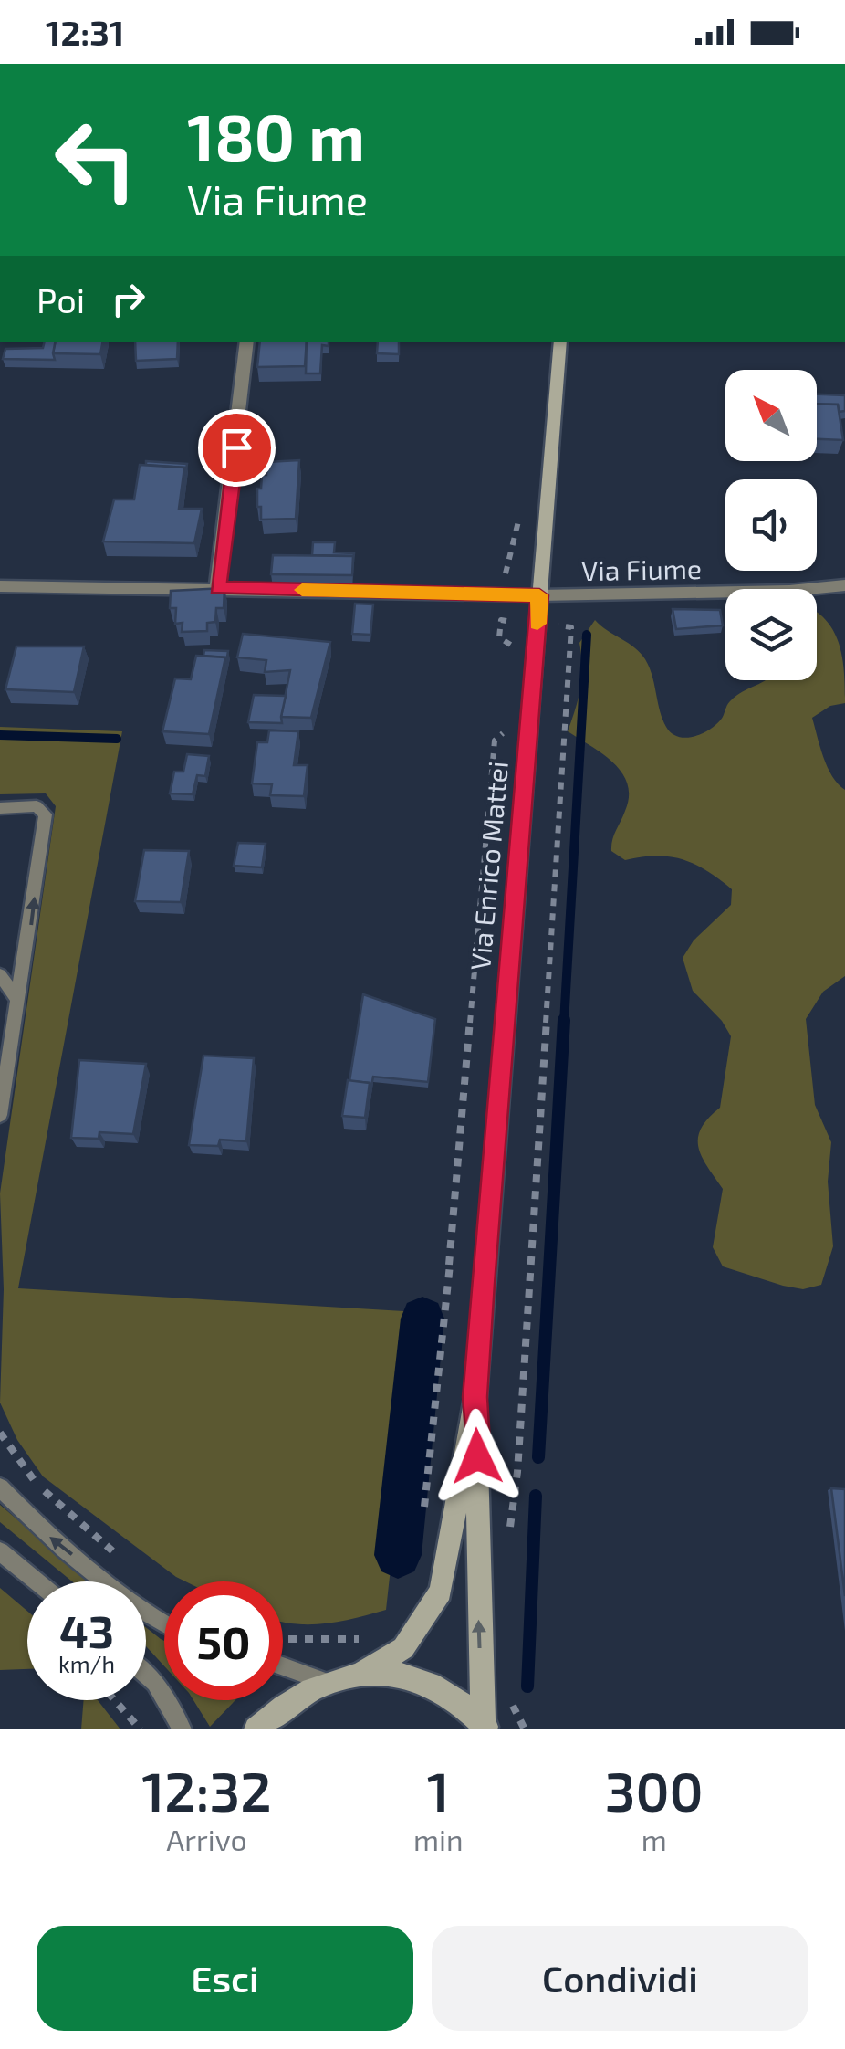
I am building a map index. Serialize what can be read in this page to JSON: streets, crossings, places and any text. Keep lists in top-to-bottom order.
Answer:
{
  "streets": {
    "main road": ["Via Enrico Mattei"],
    "street": ["Via Fiume"]
  },
  "crossings": [
    ["Via Fiume", "Via Enrico Mattei"]
  ],
  "north": "top left",
  "page": {
    "status": "12:31",
    "turn": ["180 m", "Via Fiume"],
    "then": "Poi",
    "speed": "43 km/h",
    "limit": "50",
    "eta": [
      "12:32",
      "Arrivo",
      "1",
      "min",
      "300",
      "m"
    ],
    "buttons": ["Esci", "Condividi"]
  }
}
